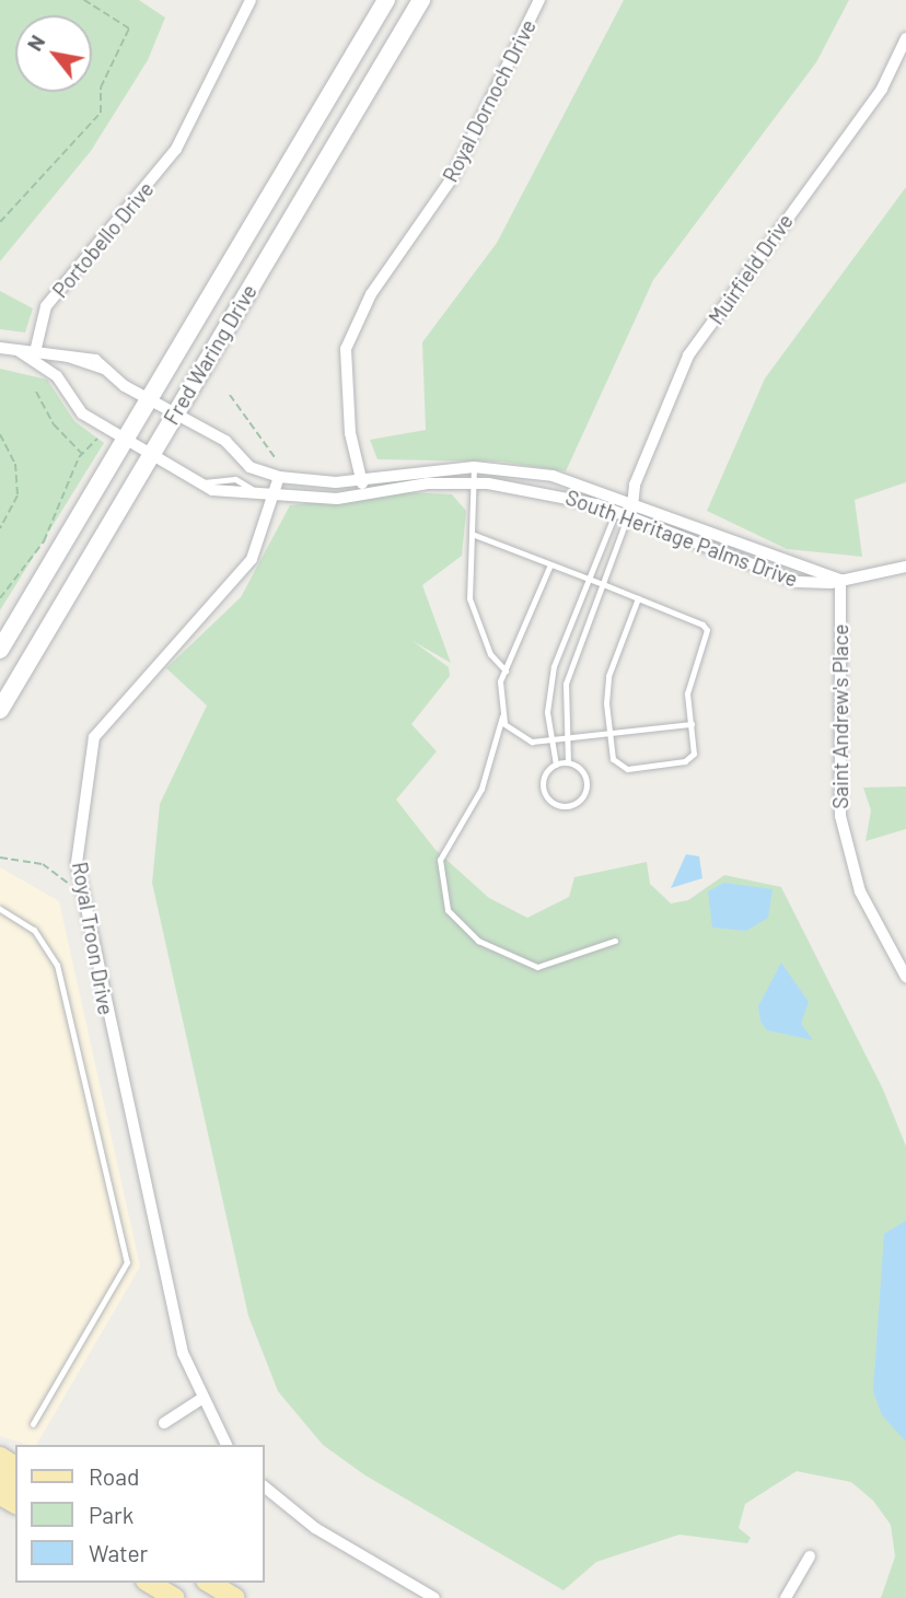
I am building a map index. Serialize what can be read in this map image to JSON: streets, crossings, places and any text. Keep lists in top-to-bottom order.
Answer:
{
  "streets": {
    "main road": ["Fred Waring Drive"],
    "street": [
      "Royal Dornoch Drive",
      "Portobello Drive",
      "Muirfield Drive",
      "South Heritage Palms Drive",
      "Saint Andrew's Place",
      "Royal Troon Drive"
    ]
  },
  "crossings": [
    ["Royal Dornoch Drive", "South Heritage Palms Drive"],
    ["Portobello Drive", "South Heritage Palms Drive"],
    ["Muirfield Drive", "South Heritage Palms Drive"],
    ["Fred Waring Drive", "South Heritage Palms Drive"],
    ["South Heritage Palms Drive", "Saint Andrew's Place"],
    ["South Heritage Palms Drive", "Royal Troon Drive"]
  ],
  "legend": ["Road", "Park", "Water"],
  "north": "top left"
}
